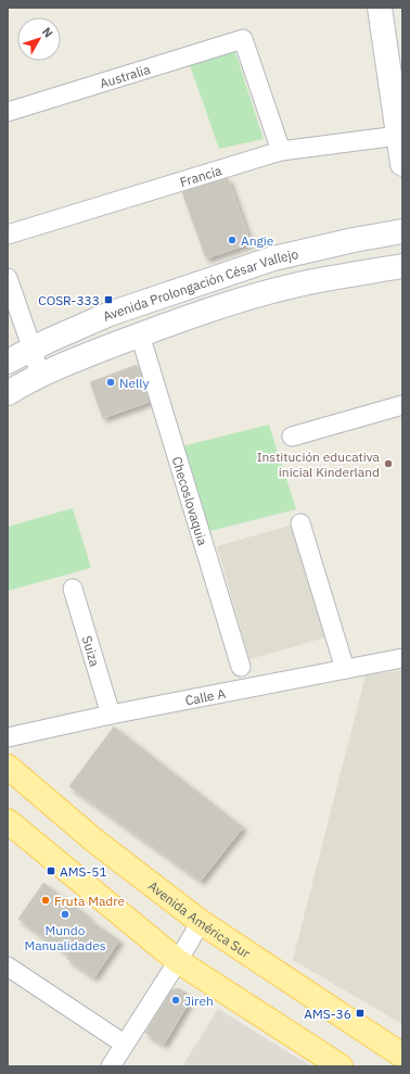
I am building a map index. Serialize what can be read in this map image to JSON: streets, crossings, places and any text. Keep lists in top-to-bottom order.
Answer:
{
  "streets": {
    "main road": ["Avenida Prolongación César Vallejo", "Avenida América Sur"],
    "street": [
      "Australia",
      "Francia",
      "Checoslovaquia",
      "Suiza",
      "Calle A"
    ]
  },
  "crossings": [
    ["Australia", "Francia"],
    ["Avenida Prolongación César Vallejo", "Checoslovaquia"],
    ["Suiza", "Calle A"]
  ],
  "places": {
    "other": [
      "Angie",
      "Nelly",
      "Institución educativa inicial Kinderland",
      "Fruta Madre",
      "Mundo Manualidades",
      "Jireh"
    ],
    "transit": ["COSR-333", "AMS-51", "AMS-36"]
  },
  "north": "top right"
}
